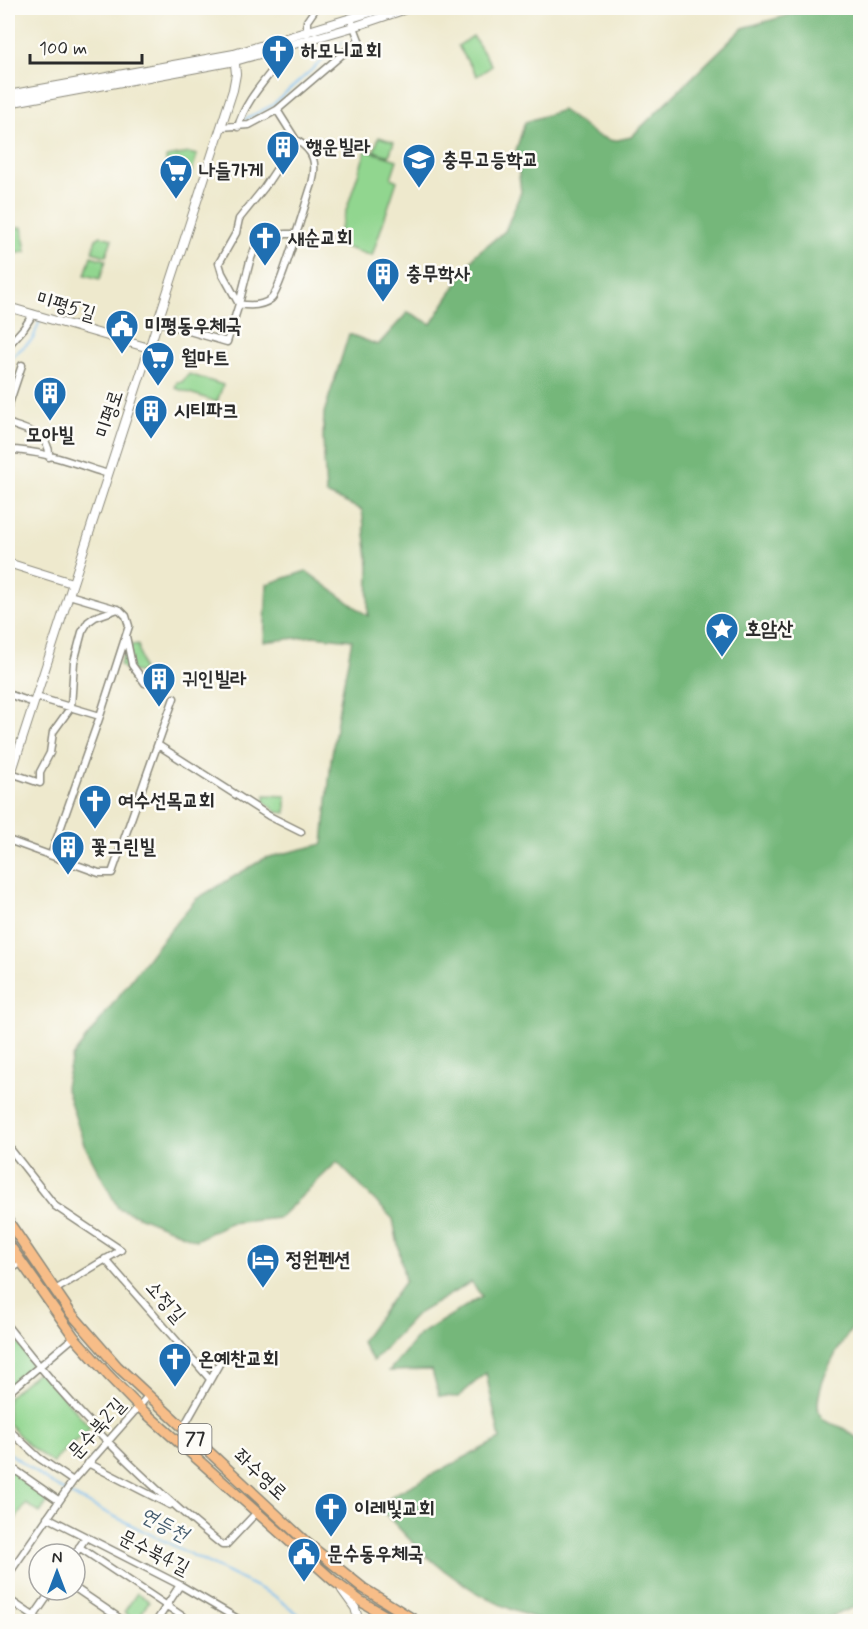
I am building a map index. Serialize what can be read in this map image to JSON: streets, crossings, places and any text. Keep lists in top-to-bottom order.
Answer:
{
  "streets": {
    "main road": ["77", "좌수영로"],
    "street": [
      "미평5길",
      "미평로",
      "소정길",
      "문수북2길",
      "문수북4길"
    ]
  },
  "crossings": [
    ["미평5길", "미평로"],
    ["문수북2길", "좌수영로"]
  ],
  "water": ["연등천"],
  "places": {
    "church": [
      "하모니교회",
      "새순교회",
      "여수선목교회",
      "온예찬교회",
      "이레빛교회"
    ],
    "building": [
      "행운빌라",
      "충무학사",
      "모아빌",
      "시티파크",
      "귀인빌라",
      "꽃그린빌"
    ],
    "school or university": ["충무고등학교"],
    "supermarket": ["나들가게", "월마트"],
    "public building": ["미평동우체국", "문수동우체국"],
    "place": ["호암산"],
    "hotel": ["정원펜션"]
  },
  "scale_bar": "100 m",
  "north": "top"
}
